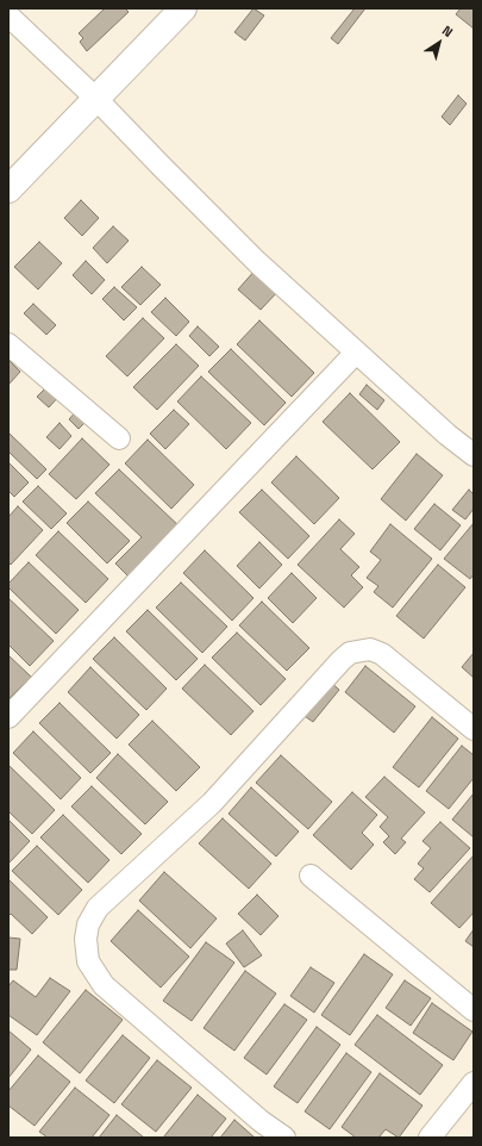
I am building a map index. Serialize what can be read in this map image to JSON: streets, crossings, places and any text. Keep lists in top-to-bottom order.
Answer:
{
  "north": "top right"
}
